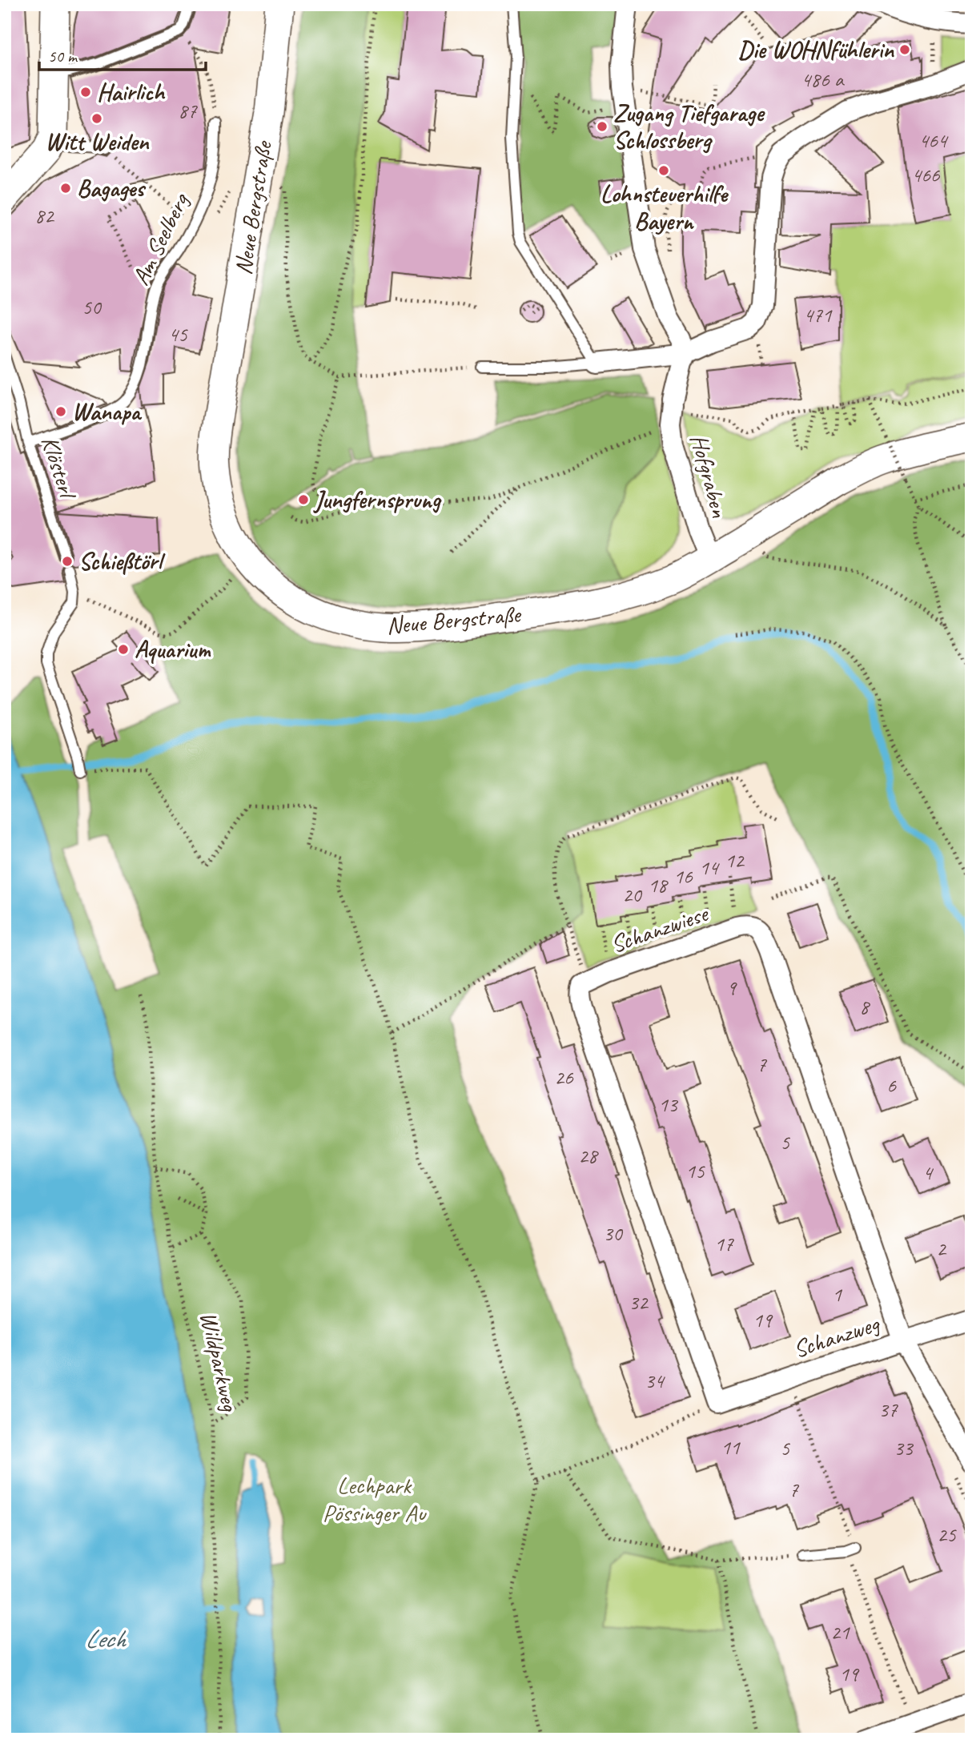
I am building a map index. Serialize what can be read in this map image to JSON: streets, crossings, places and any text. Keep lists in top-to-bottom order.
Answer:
{
  "streets": {
    "main road": ["Neue Bergstraße"],
    "street": ["Hofgraben", "Schanzwiese", "Schanzweg"],
    "lane": ["Am Seelberg", "Klösterl"],
    "path": ["Wildparkweg"]
  },
  "crossings": [
    ["Neue Bergstraße", "Hofgraben"],
    ["Am Seelberg", "Klösterl"],
    ["Schanzwiese", "Schanzweg"]
  ],
  "water": ["Lech"],
  "parks": ["Lechpark Pössinger Au"],
  "places": [
    "Die WOHNfühlerin",
    "Hairlich",
    "Witt Weiden",
    "Zugang Tiefgarage Schlossberg",
    "Lohnsteuerhilfe Bayern",
    "Bagages",
    "Wanapa",
    "Jungfernsprung",
    "Schießtörl",
    "Aquarium"
  ],
  "house_numbers": [
    "486 a",
    "87",
    "464",
    "466",
    "82",
    "50",
    "471",
    "45",
    "12",
    "14",
    "16",
    "18",
    "20",
    "9",
    "8",
    "7",
    "26",
    "6",
    "13",
    "5",
    "28",
    "15",
    "4",
    "30",
    "17",
    "2",
    "1",
    "32",
    "19",
    "34",
    "37",
    "11",
    "5",
    "33",
    "7",
    "25",
    "21",
    "19"
  ],
  "scale_bar": "50 m"
}
